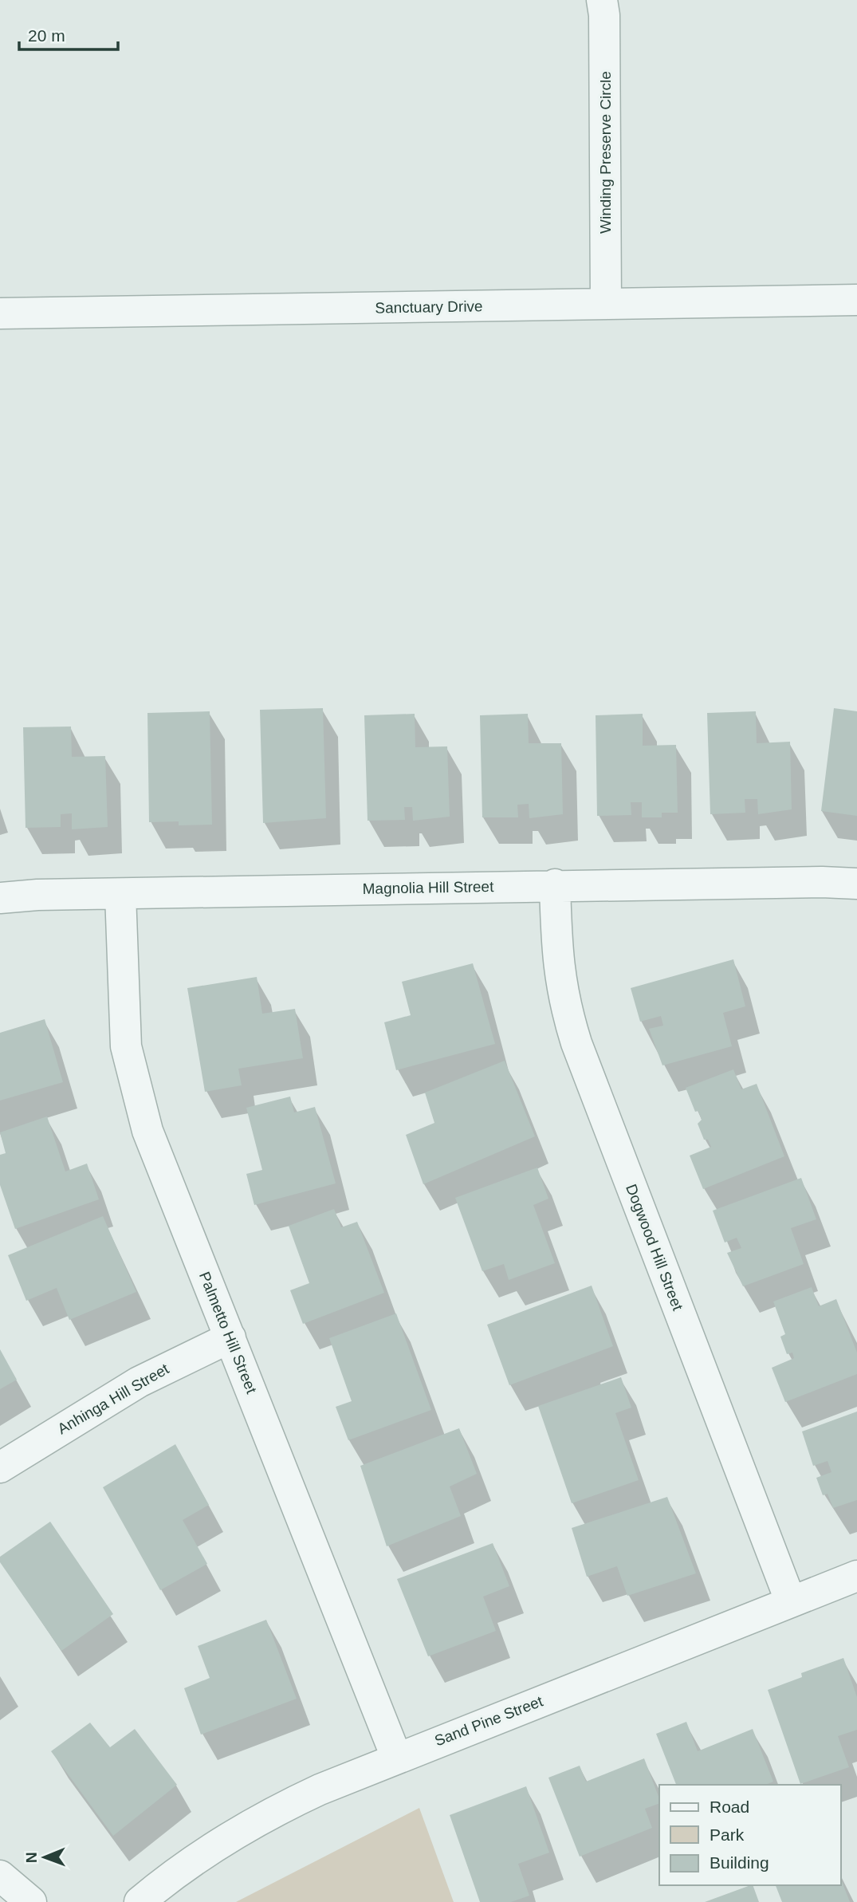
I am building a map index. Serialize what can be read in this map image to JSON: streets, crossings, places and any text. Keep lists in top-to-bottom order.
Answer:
{
  "streets": {
    "street": [
      "Winding Preserve Circle",
      "Sanctuary Drive",
      "Magnolia Hill Street",
      "Dogwood Hill Street",
      "Palmetto Hill Street",
      "Anhinga Hill Street",
      "Sand Pine Street"
    ]
  },
  "crossings": [
    ["Winding Preserve Circle", "Sanctuary Drive"],
    ["Magnolia Hill Street", "Dogwood Hill Street"],
    ["Magnolia Hill Street", "Palmetto Hill Street"],
    ["Dogwood Hill Street", "Sand Pine Street"],
    ["Palmetto Hill Street", "Anhinga Hill Street"],
    ["Palmetto Hill Street", "Sand Pine Street"]
  ],
  "legend": ["Road", "Park", "Building"],
  "scale_bar": "20 m",
  "north": "left"
}
